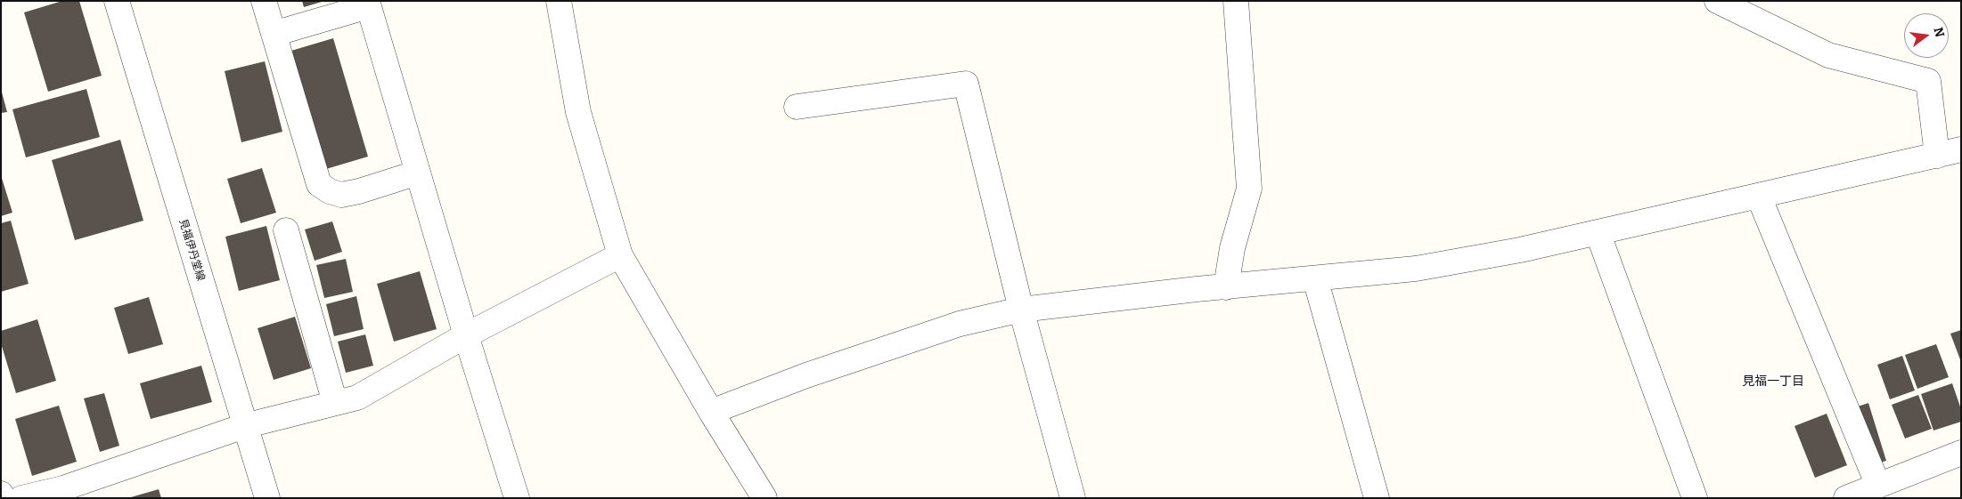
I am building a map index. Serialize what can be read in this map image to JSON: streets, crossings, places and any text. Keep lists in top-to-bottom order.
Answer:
{
  "streets": {
    "street": ["見福伊丹堂線"]
  },
  "districts": ["見福一丁目"],
  "north": "right"
}
